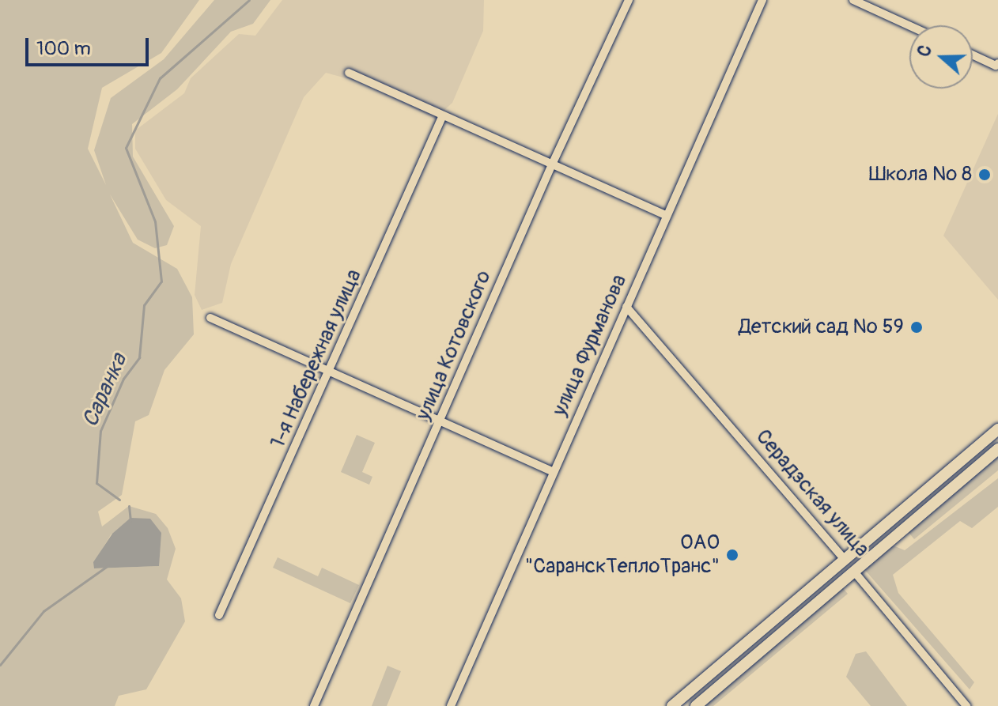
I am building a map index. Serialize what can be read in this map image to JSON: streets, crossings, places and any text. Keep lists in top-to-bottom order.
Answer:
{
  "streets": {
    "main road": ["Серадзская улица"],
    "street": ["улица Котовского", "улица Фурманова", "1-я Набережная улица"]
  },
  "crossings": [
    ["улица Фурманова", "Серадзская улица"]
  ],
  "water": ["Саранка"],
  "places": ["Школа № 8", "Детский сад № 59", "ОАО \"СаранскТеплоТранс\""],
  "scale_bar": "100 m",
  "north": "left"
}
